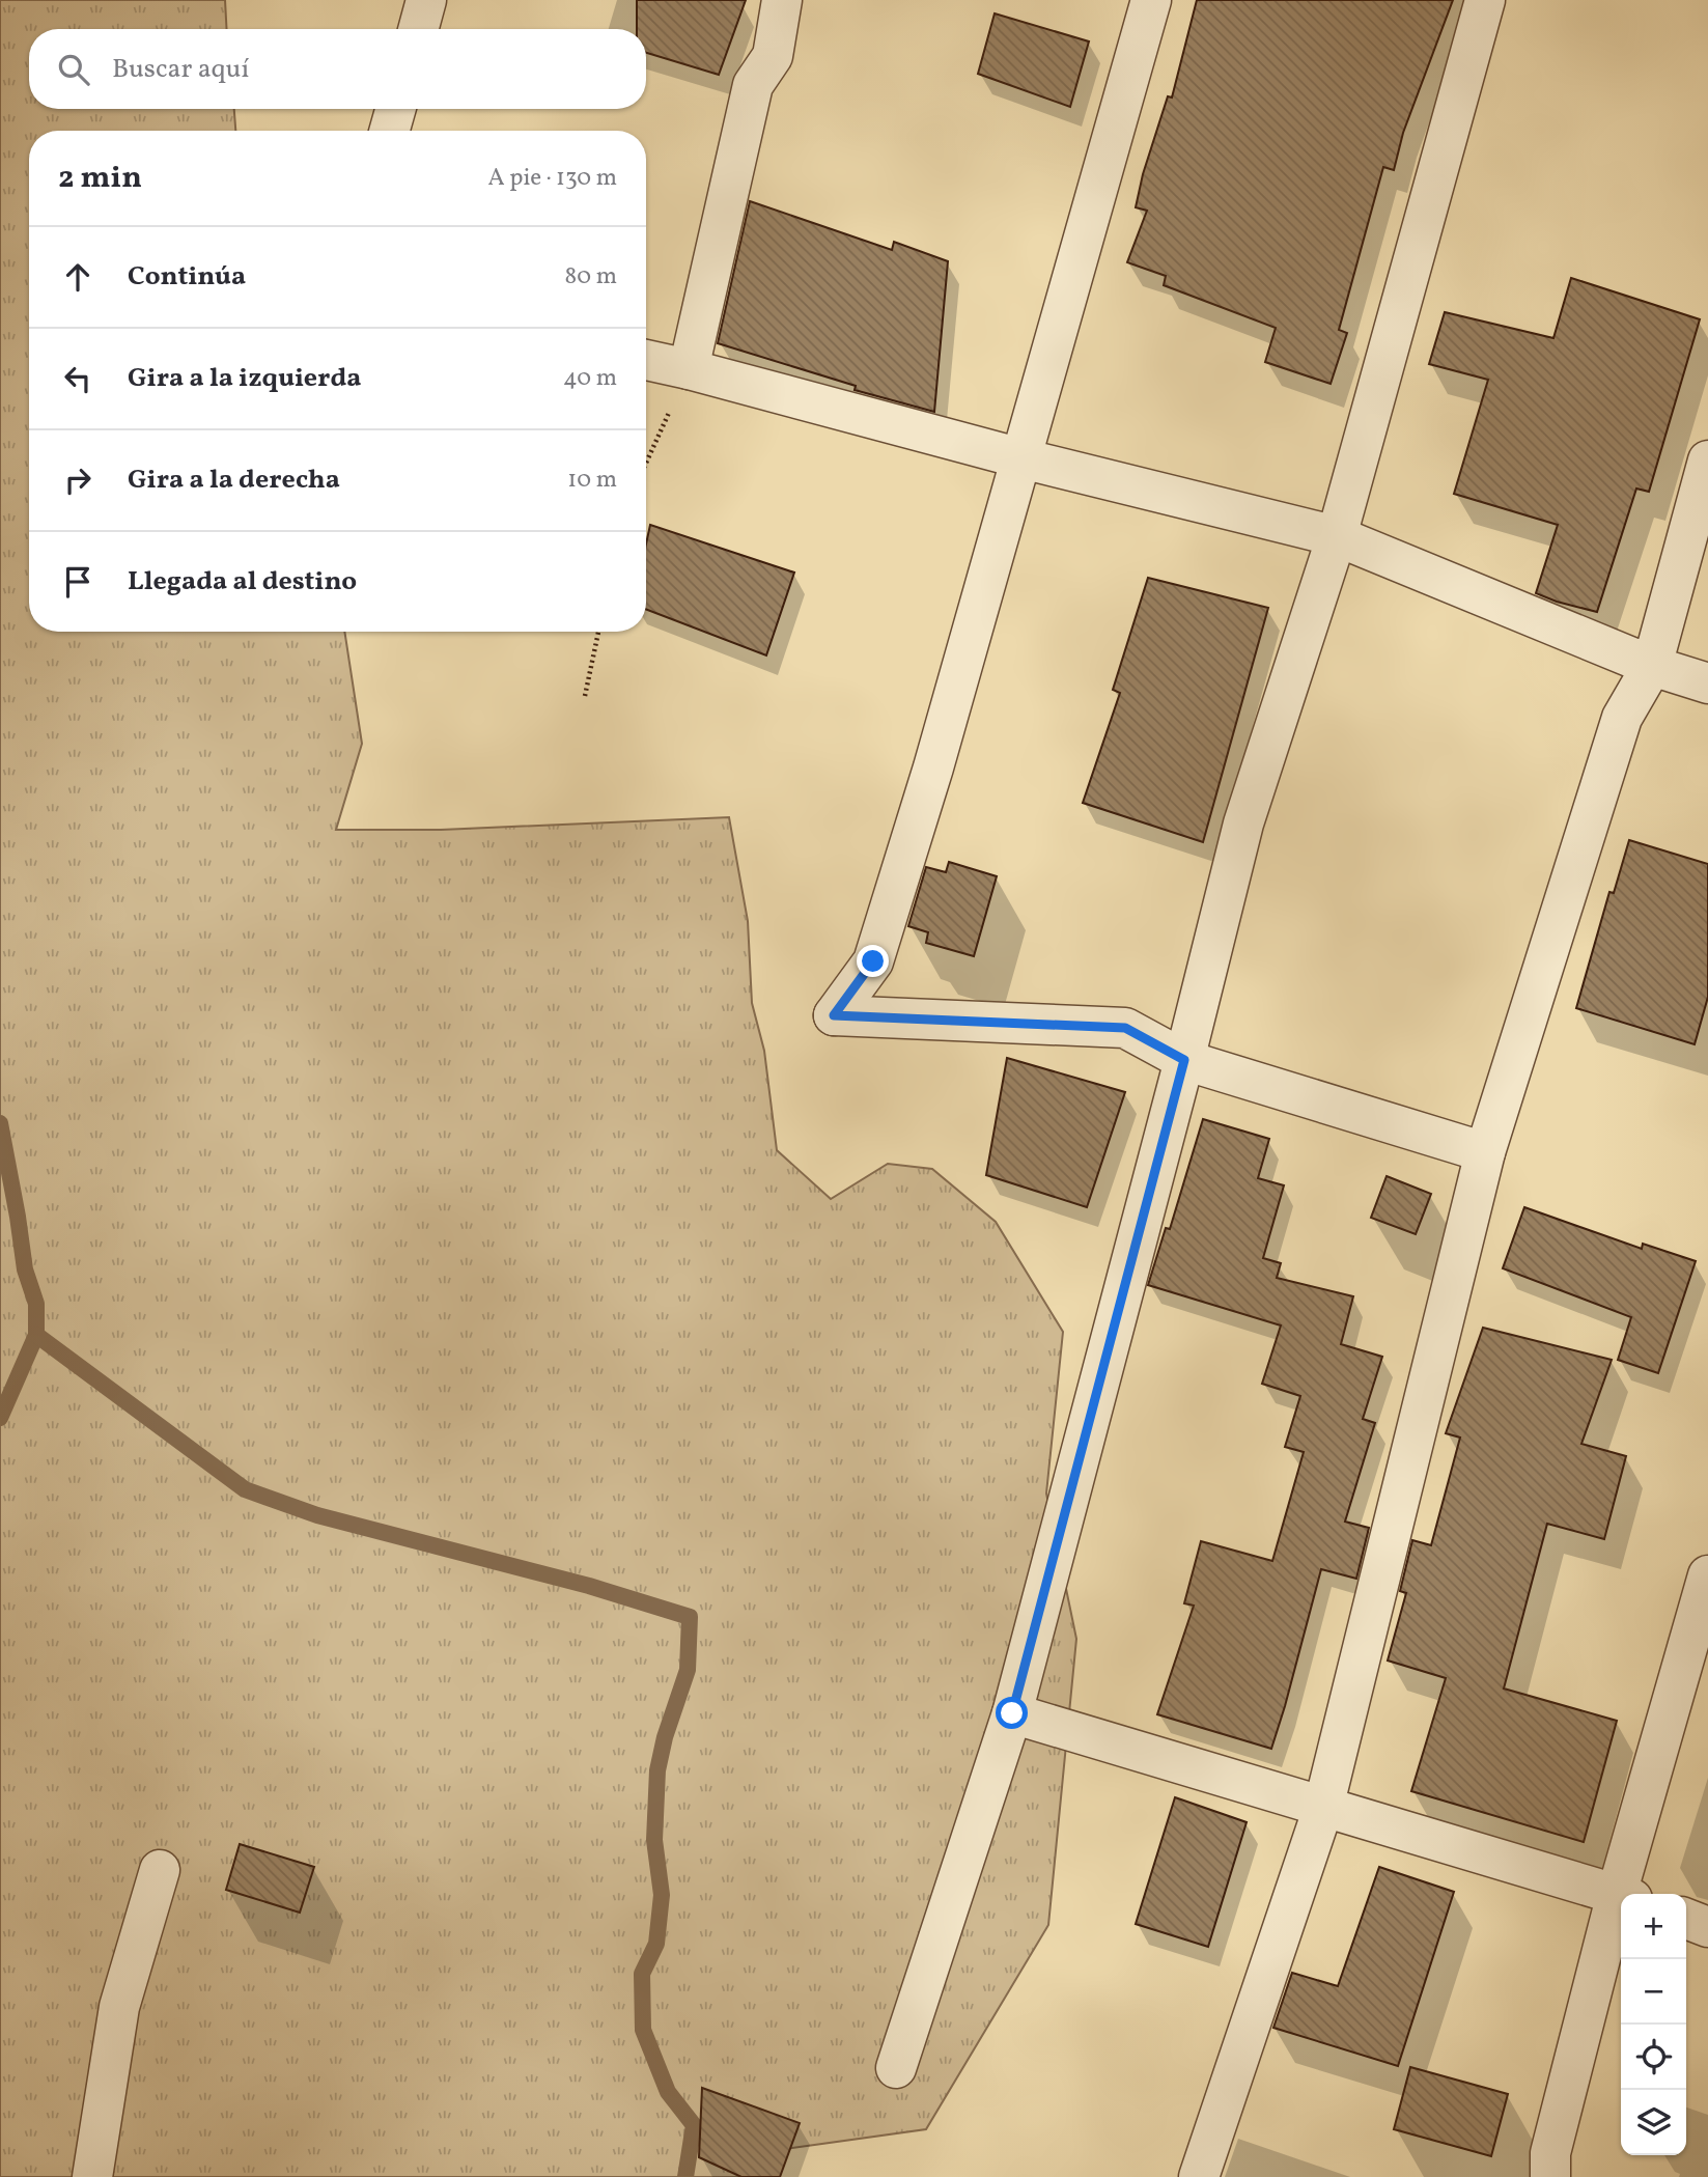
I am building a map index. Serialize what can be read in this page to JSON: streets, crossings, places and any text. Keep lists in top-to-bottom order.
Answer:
{
  "page": {
    "search": "Buscar aquí",
    "heading": ["2 min", "A pie · 130 m"],
    "list": [
      ["Continúa", "80 m"],
      ["Gira a la izquierda", "40 m"],
      ["Gira a la derecha", "10 m"],
      "Llegada al destino"
    ],
    "map_buttons": ["+", "−"]
  }
}
